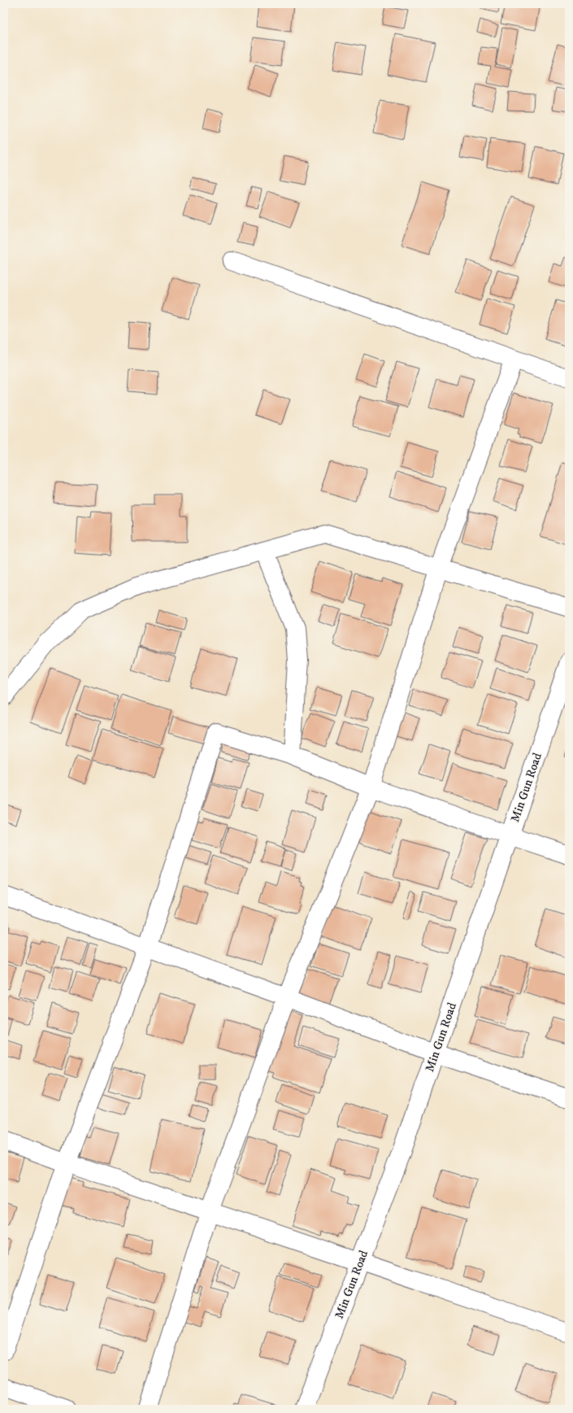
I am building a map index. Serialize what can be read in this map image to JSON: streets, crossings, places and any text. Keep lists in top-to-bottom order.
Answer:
{
  "streets": {
    "street": ["Min Gun Road"]
  }
}
